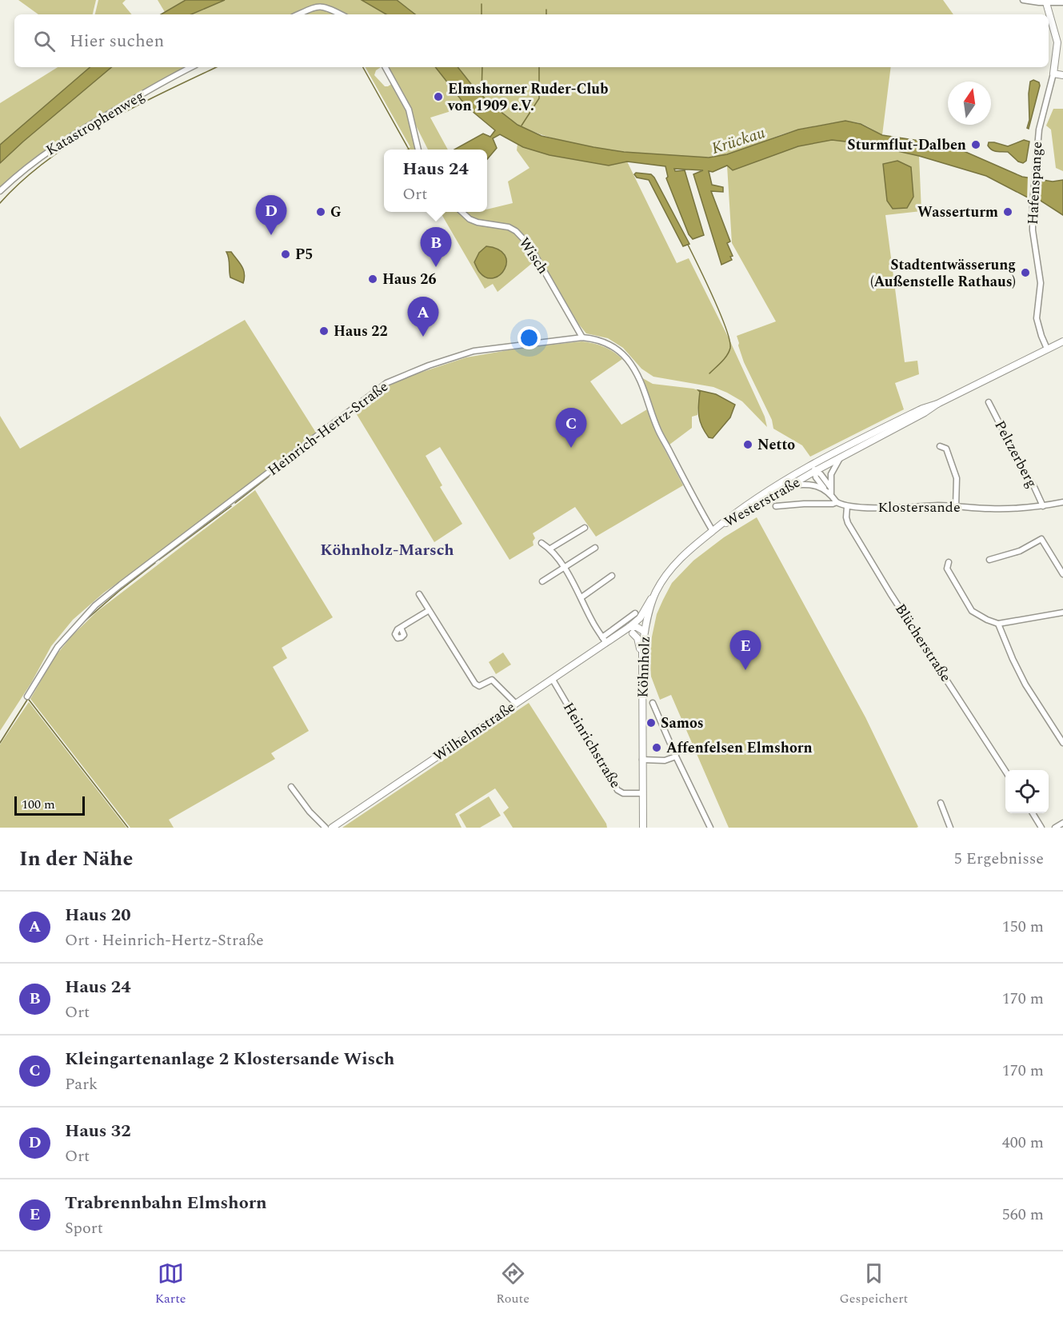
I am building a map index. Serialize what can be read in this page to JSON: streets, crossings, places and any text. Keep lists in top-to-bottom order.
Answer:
{
  "streets": {
    "main road": ["Westerstraße", "Köhnholz", "Wilhelmstraße"],
    "street": [
      "Katastrophenweg",
      "Hafenspange",
      "Wisch",
      "Heinrich-Hertz-Straße",
      "Peltzerberg",
      "Klostersande",
      "Blücherstraße",
      "Heinrichstraße"
    ]
  },
  "crossings": [
    ["Hafenspange", "Westerstraße"],
    ["Wisch", "Heinrich-Hertz-Straße"],
    ["Heinrich-Hertz-Straße", "Westerstraße"],
    ["Heinrich-Hertz-Straße", "Köhnholz"],
    ["Peltzerberg", "Klostersande"],
    ["Westerstraße", "Köhnholz"],
    ["Klostersande", "Blücherstraße"],
    ["Köhnholz", "Wilhelmstraße"],
    ["Köhnholz", "Heinrichstraße"],
    ["Wilhelmstraße", "Heinrichstraße"]
  ],
  "districts": ["Köhnholz-Marsch"],
  "water": ["Krückau"],
  "places": [
    "Elmshorner Ruder-Club von 1909 e.V.",
    "Sturmflut-Dalben",
    "G",
    "Wasserturm",
    "P5",
    "Stadtentwässerung (Außenstelle Rathaus)",
    "Haus 26",
    "Haus 22",
    "Netto",
    "Samos",
    "Affenfelsen Elmshorn"
  ],
  "scale_bar": "100 m",
  "north": "top",
  "page": {
    "search": "Hier suchen",
    "popup": ["Haus 24", "Ort"],
    "pins": [
      "D",
      "B",
      "A",
      "C",
      "E"
    ],
    "scale": "100 m",
    "heading": ["In der Nähe", "5 Ergebnisse"],
    "list": [
      {
        "mark": "A",
        "name": "Haus 20",
        "note": "Ort · Heinrich-Hertz-Straße",
        "value": "150 m"
      },
      {
        "mark": "B",
        "name": "Haus 24",
        "note": "Ort",
        "value": "170 m"
      },
      {
        "mark": "C",
        "name": "Kleingartenanlage 2 Klostersande Wisch",
        "note": "Park",
        "value": "170 m"
      },
      {
        "mark": "D",
        "name": "Haus 32",
        "note": "Ort",
        "value": "400 m"
      },
      {
        "mark": "E",
        "name": "Trabrennbahn Elmshorn",
        "note": "Sport",
        "value": "560 m"
      }
    ],
    "nav": ["Karte", "Route", "Gespeichert"]
  }
}
